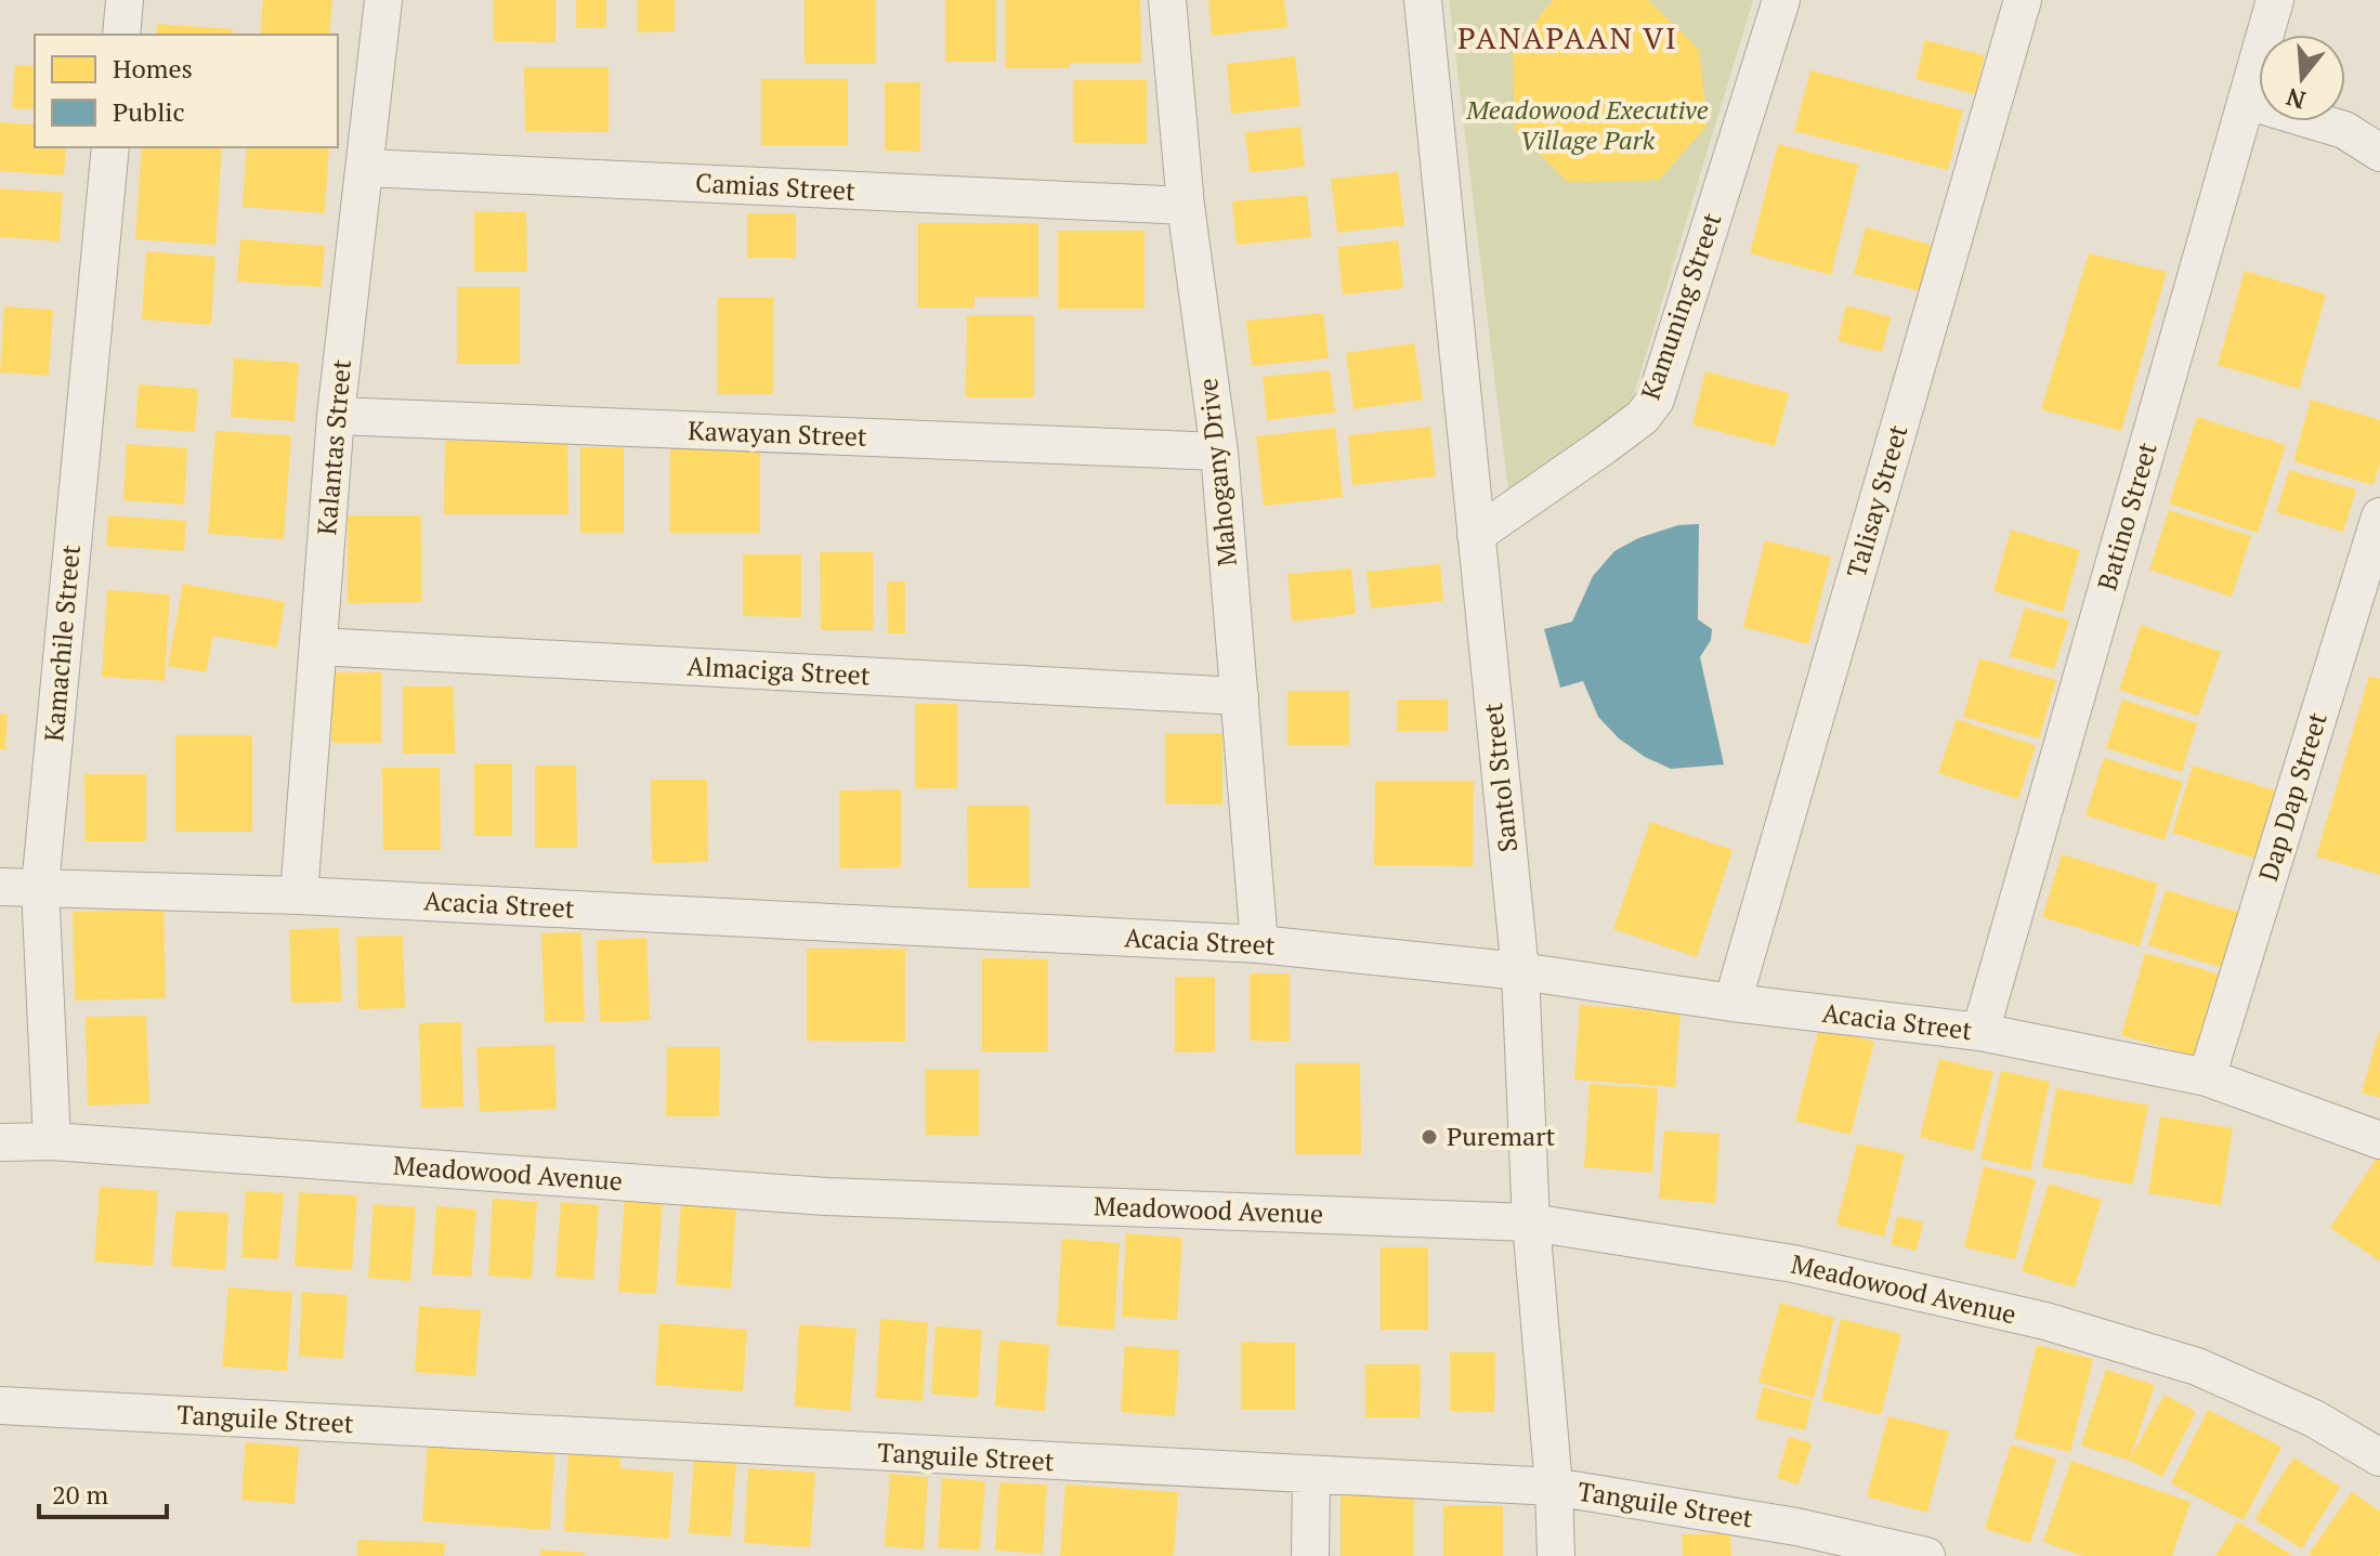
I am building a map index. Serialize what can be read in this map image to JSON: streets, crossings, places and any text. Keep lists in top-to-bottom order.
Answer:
{
  "streets": {
    "street": [
      "Camias Street",
      "Kamuning Street",
      "Kawayan Street",
      "Kalantas Street",
      "Mahogany Drive",
      "Talisay Street",
      "Batino Street",
      "Kamachile Street",
      "Almaciga Street",
      "Santol Street",
      "Dap Dap Street",
      "Acacia Street",
      "Meadowood Avenue",
      "Tanguile Street"
    ]
  },
  "crossings": [
    ["Camias Street", "Kalantas Street"],
    ["Camias Street", "Mahogany Drive"],
    ["Kamuning Street", "Santol Street"],
    ["Kawayan Street", "Kalantas Street"],
    ["Kawayan Street", "Mahogany Drive"],
    ["Kalantas Street", "Almaciga Street"],
    ["Kalantas Street", "Acacia Street"],
    ["Mahogany Drive", "Almaciga Street"],
    ["Mahogany Drive", "Acacia Street"],
    ["Talisay Street", "Acacia Street"],
    ["Batino Street", "Acacia Street"],
    ["Kamachile Street", "Acacia Street"],
    ["Kamachile Street", "Meadowood Avenue"],
    ["Santol Street", "Acacia Street"],
    ["Santol Street", "Meadowood Avenue"],
    ["Santol Street", "Tanguile Street"],
    ["Dap Dap Street", "Acacia Street"]
  ],
  "districts": ["PANAPAAN VI"],
  "parks": ["Meadowood Executive Village Park"],
  "places": ["Puremart"],
  "legend": ["Homes", "Public"],
  "scale_bar": "20 m",
  "north": "bottom"
}
